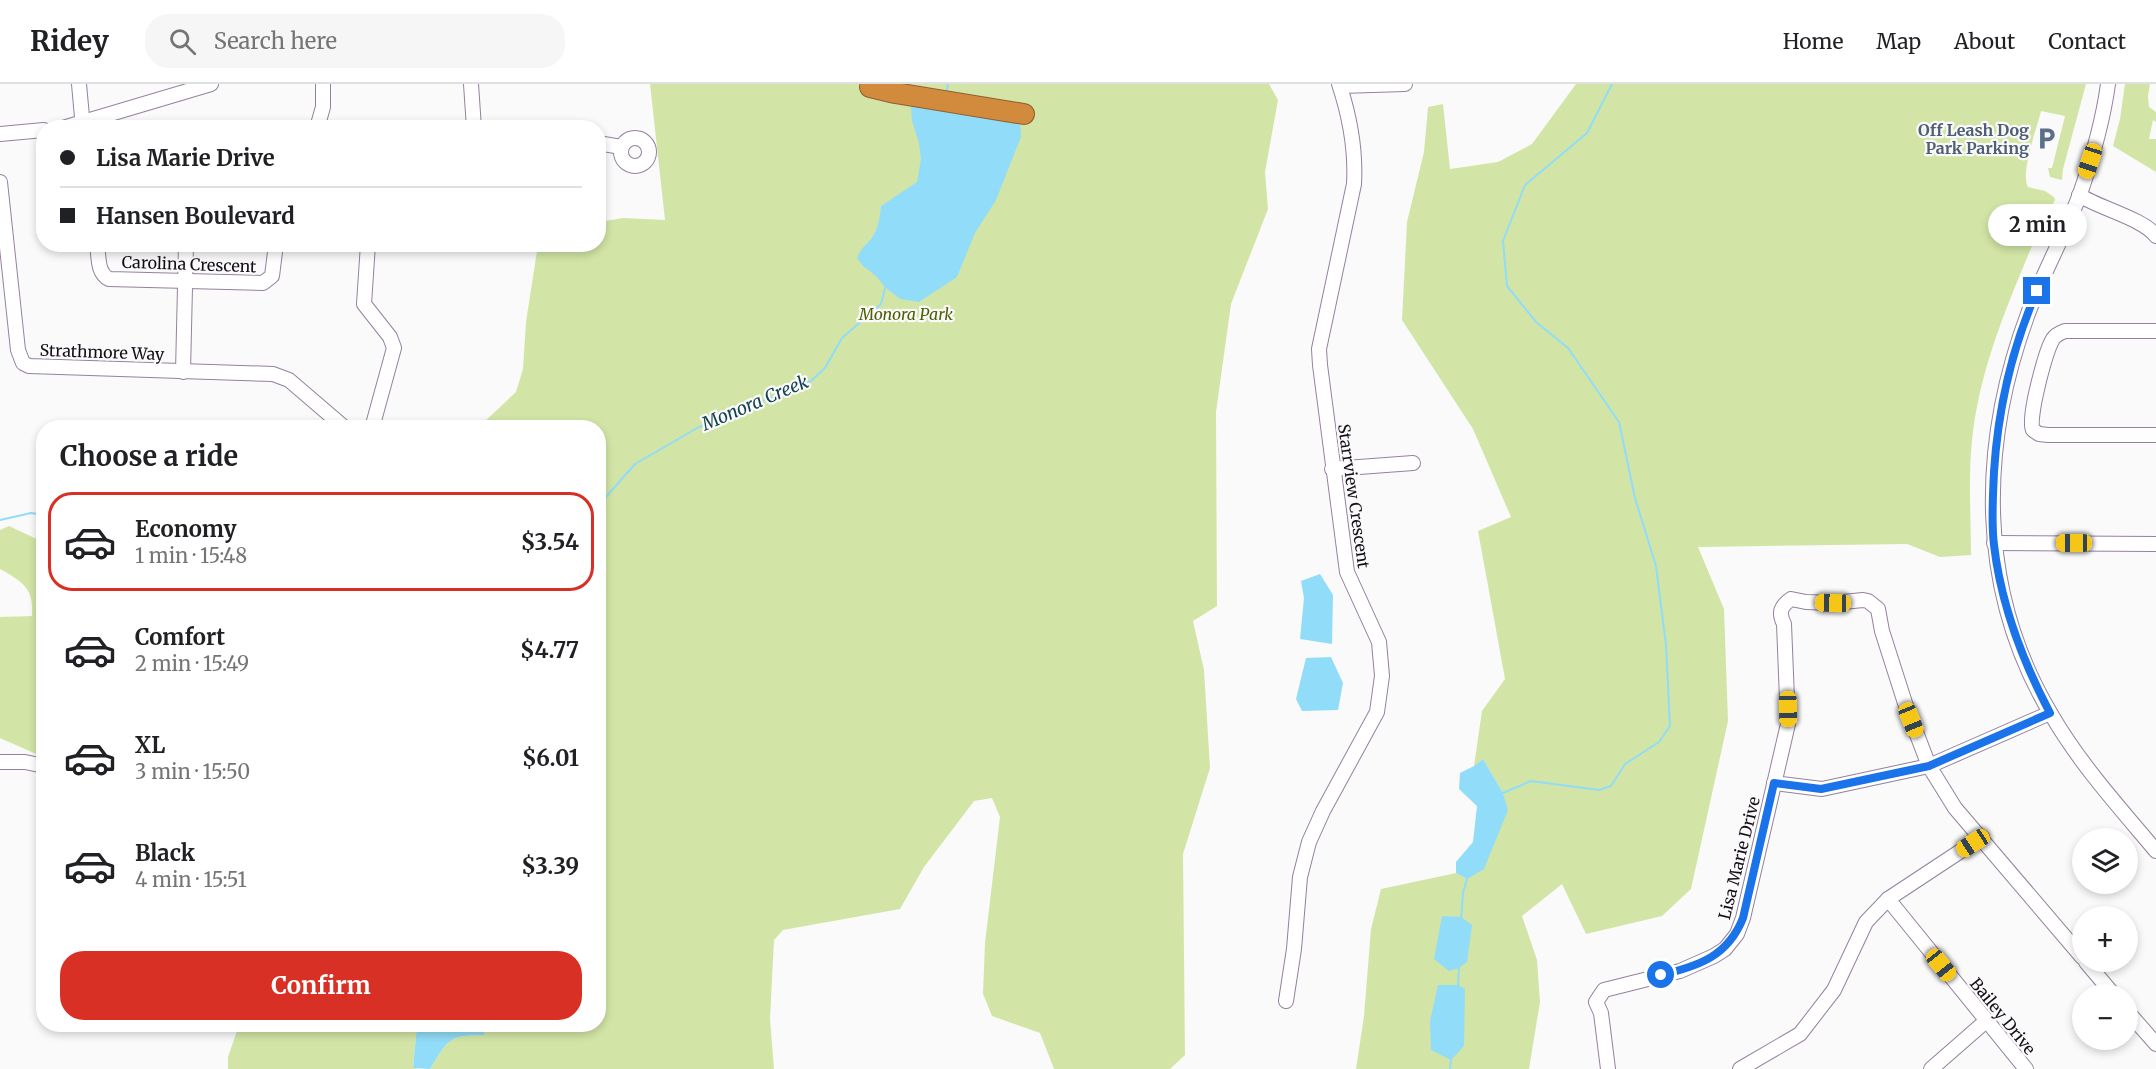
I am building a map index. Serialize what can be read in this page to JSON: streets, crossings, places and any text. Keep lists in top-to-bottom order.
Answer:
{
  "streets": {
    "street": [
      "Carolina Crescent",
      "Strathmore Way",
      "Starrview Crescent",
      "Lisa Marie Drive",
      "Bailey Drive"
    ]
  },
  "water": ["Monora Creek"],
  "parks": ["Monora Park"],
  "places": {
    "parking": ["Off Leash Dog Park Parking"]
  },
  "page": {
    "header": "Ridey",
    "search": "Search here",
    "nav": [
      "Home",
      "Map",
      "About",
      "Contact"
    ],
    "banner": ["Lisa Marie Drive", "Hansen Boulevard"],
    "bubble": "2 min",
    "heading": "Choose a ride",
    "list": [
      {
        "name": "Economy",
        "note": "1 min · 15:48",
        "value": "$3.54"
      },
      {
        "name": "Comfort",
        "note": "2 min · 15:49",
        "value": "$4.77"
      },
      {
        "name": "XL",
        "note": "3 min · 15:50",
        "value": "$6.01"
      },
      {
        "name": "Black",
        "note": "4 min · 15:51",
        "value": "$3.39"
      }
    ],
    "map_buttons": ["+", "−"],
    "buttons": "Confirm"
  }
}
